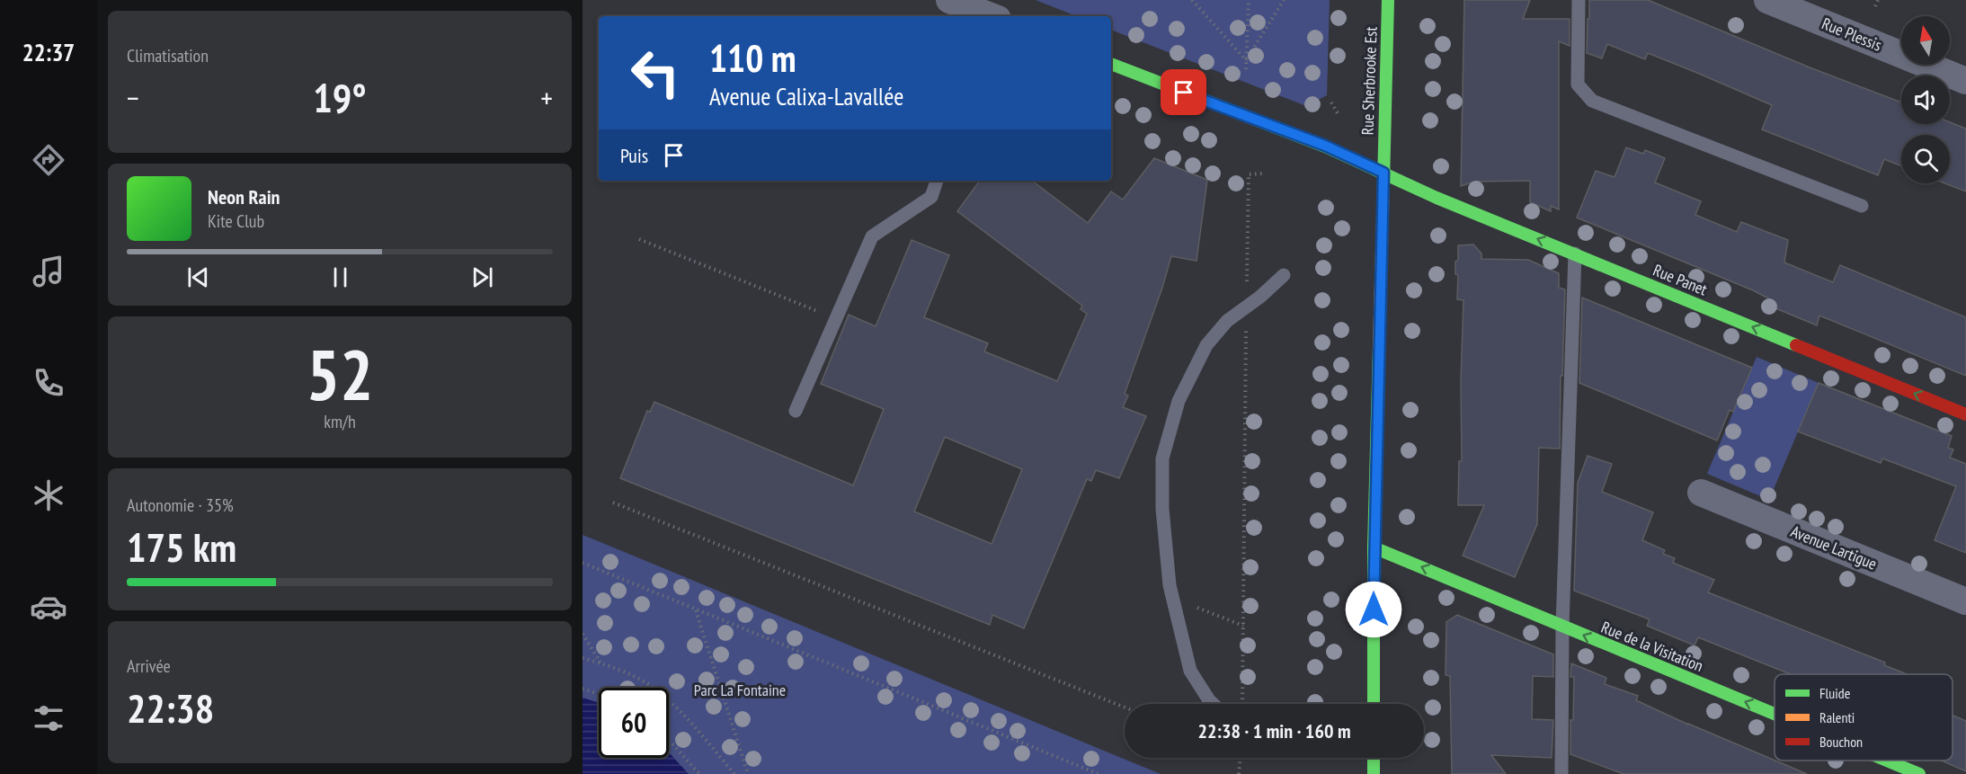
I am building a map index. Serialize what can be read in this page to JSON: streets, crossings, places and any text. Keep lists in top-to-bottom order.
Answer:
{
  "streets": {
    "street": [
      "Rue Plessis",
      "Rue Sherbrooke Est",
      "Rue Panet",
      "Avenue Lartigue",
      "Rue de la Visitation"
    ]
  },
  "crossings": [
    ["Rue Sherbrooke Est", "Rue Panet"],
    ["Rue Sherbrooke Est", "Rue de la Visitation"]
  ],
  "one_way": ["Rue Panet", "Rue de la Visitation"],
  "parks": ["Parc La Fontaine"],
  "legend": ["Fluide", "Ralenti", "Bouchon"],
  "north": "top",
  "page": {
    "tabs": "22:37",
    "tile": [
      "Climatisation",
      ["52", "km/h"],
      ["Autonomie · 35%", "175 km"],
      ["Arrivée", "22:38"]
    ],
    "turn": ["110 m", "Avenue Calixa-Lavallée"],
    "heat": ["−", "19°", "+"],
    "then": "Puis",
    "song": ["Neon Rain", "Kite Club"],
    "limit": "60",
    "trip": "22:38 · 1 min · 160 m"
  }
}
